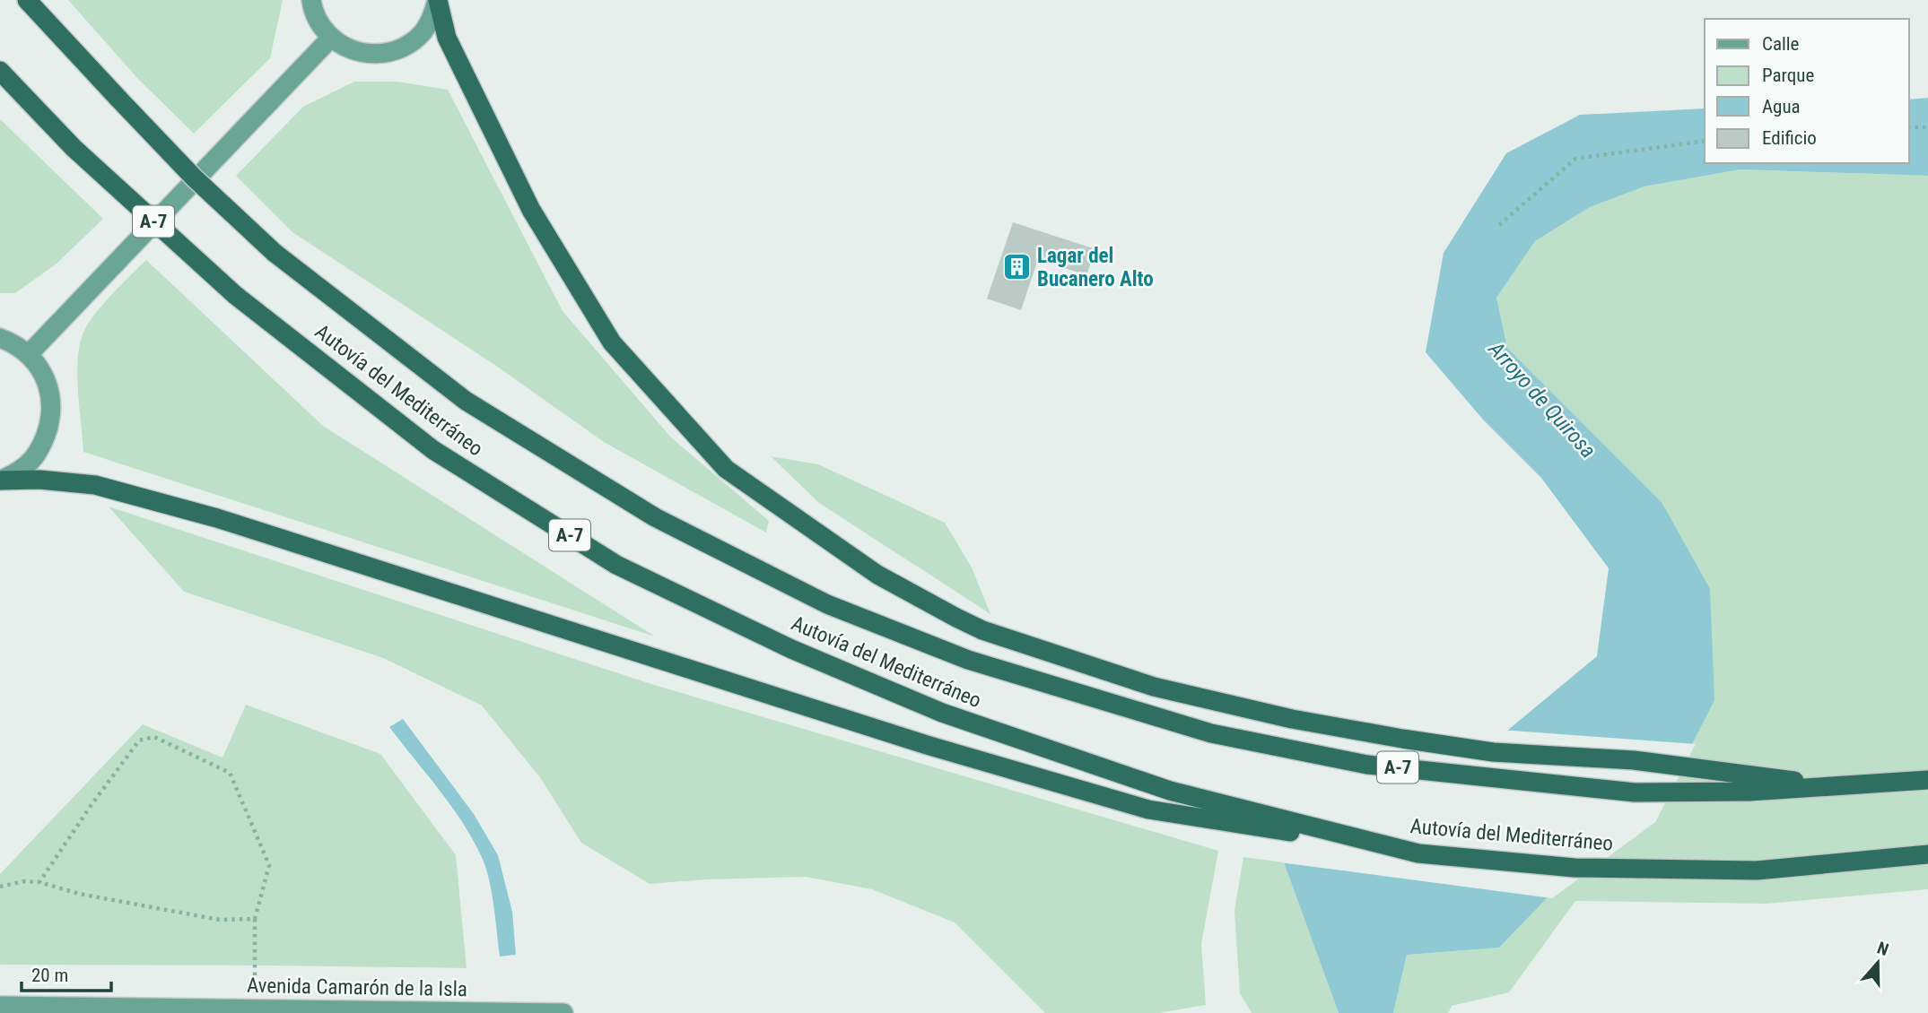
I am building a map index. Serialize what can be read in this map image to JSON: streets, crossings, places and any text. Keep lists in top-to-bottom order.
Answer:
{
  "streets": {
    "highway": ["A-7", "Autovía del Mediterráneo"],
    "main road": ["Avenida Camarón de la Isla"]
  },
  "water": ["Arroyo de Quirosa"],
  "places": {
    "building": ["Lagar del Bucanero Alto"]
  },
  "legend": [
    "Calle",
    "Parque",
    "Agua",
    "Edificio"
  ],
  "scale_bar": "20 m",
  "north": "top"
}
